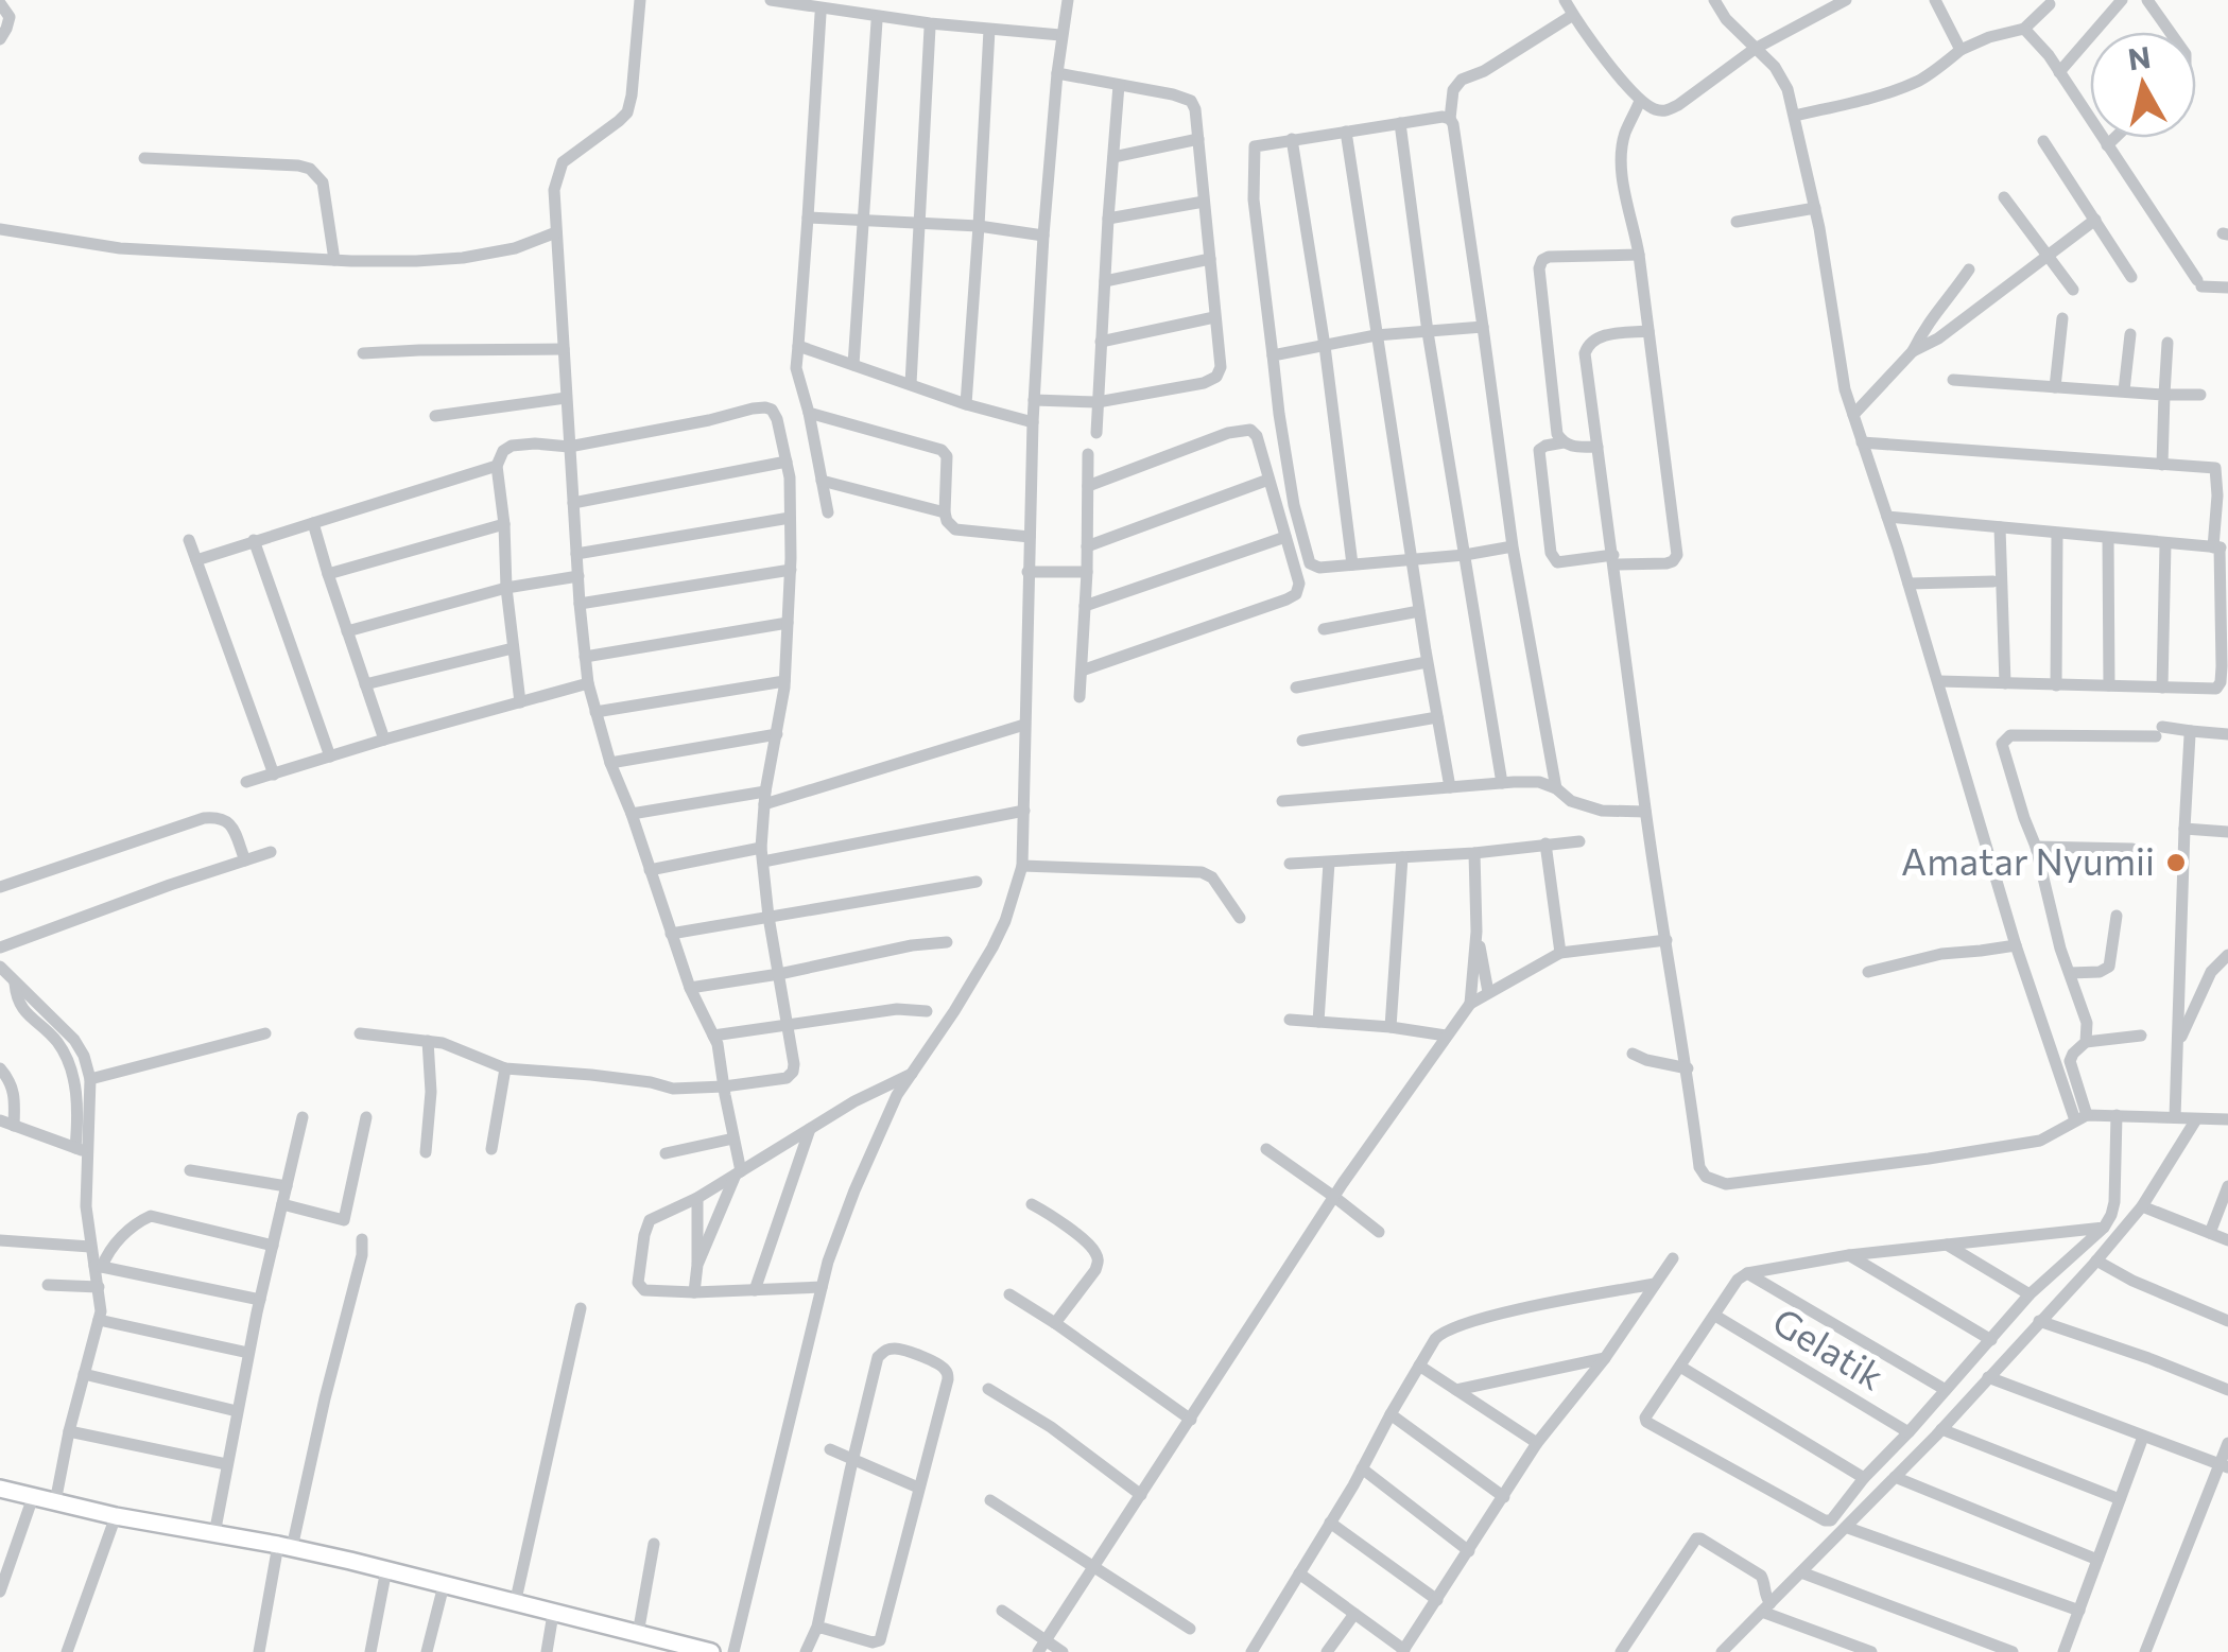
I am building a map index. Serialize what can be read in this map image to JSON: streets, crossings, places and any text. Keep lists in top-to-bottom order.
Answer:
{
  "streets": {
    "street": ["Gelatik"]
  },
  "places": ["Amatar Nyumii"],
  "north": "top"
}
